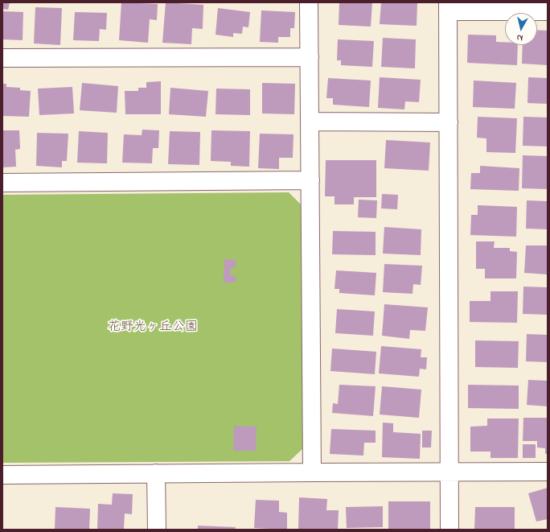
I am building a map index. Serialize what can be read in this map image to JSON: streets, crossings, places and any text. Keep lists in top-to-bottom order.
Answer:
{
  "parks": ["花野光ヶ丘公園"],
  "north": "bottom"
}
